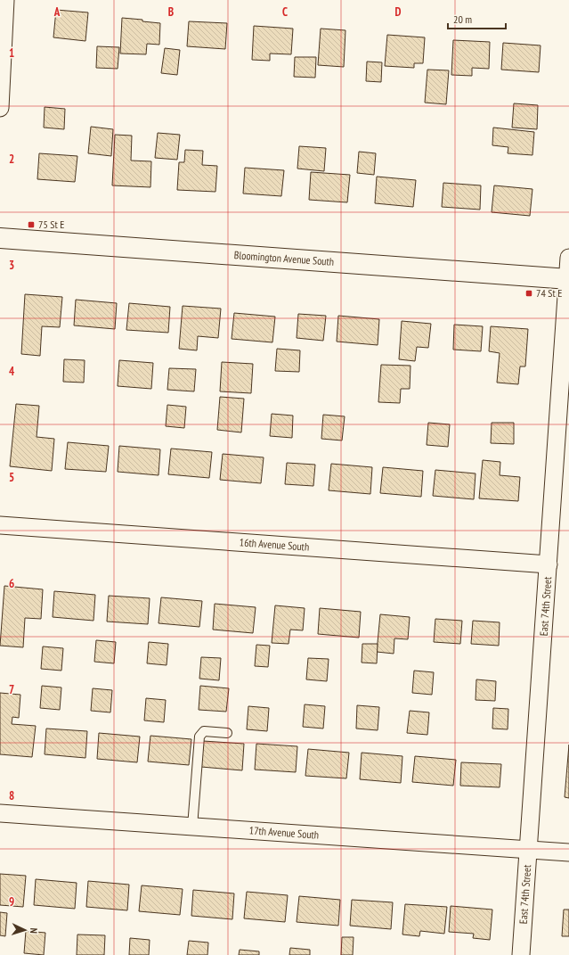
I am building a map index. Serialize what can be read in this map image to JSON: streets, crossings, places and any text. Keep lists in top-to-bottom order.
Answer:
{
  "streets": {
    "street": [
      "Bloomington Avenue South",
      "16th Avenue South",
      "East 74th Street",
      "17th Avenue South"
    ]
  },
  "crossings": [
    ["Bloomington Avenue South", "East 74th Street"],
    ["16th Avenue South", "East 74th Street"],
    ["East 74th Street", "17th Avenue South"]
  ],
  "places": {
    "transit": ["75 St E", "74 St E"]
  },
  "scale_bar": "20 m",
  "north": "right",
  "grid": {
    "columns": [
      "A",
      "B",
      "C",
      "D"
    ],
    "rows": [
      "1",
      "2",
      "3",
      "4",
      "5",
      "6",
      "7",
      "8",
      "9"
    ]
  }
}
